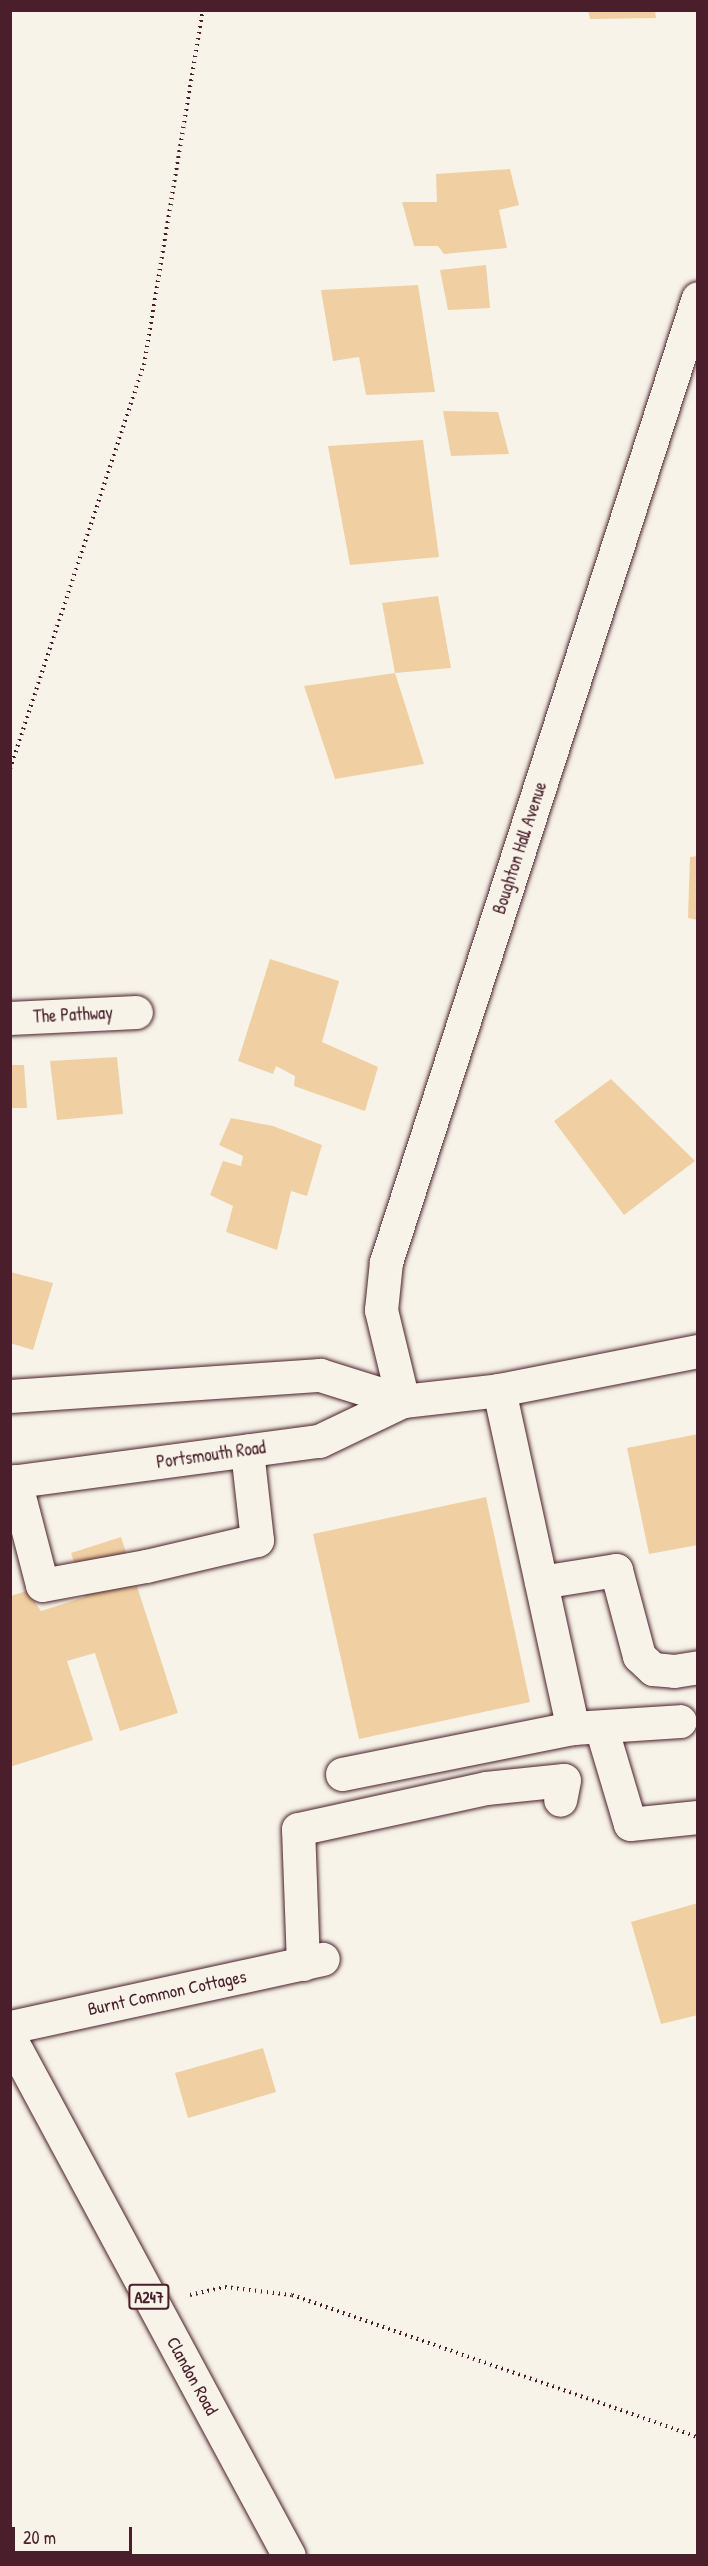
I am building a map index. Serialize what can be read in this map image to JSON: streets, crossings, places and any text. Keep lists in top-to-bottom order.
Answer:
{
  "streets": {
    "main road": [
      "Boughton Hall Avenue",
      "The Pathway",
      "Portsmouth Road",
      "Burnt Common Cottages",
      "A247",
      "Clandon Road"
    ]
  },
  "crossings": [
    ["Boughton Hall Avenue", "Portsmouth Road"]
  ],
  "scale_bar": "20 m"
}
